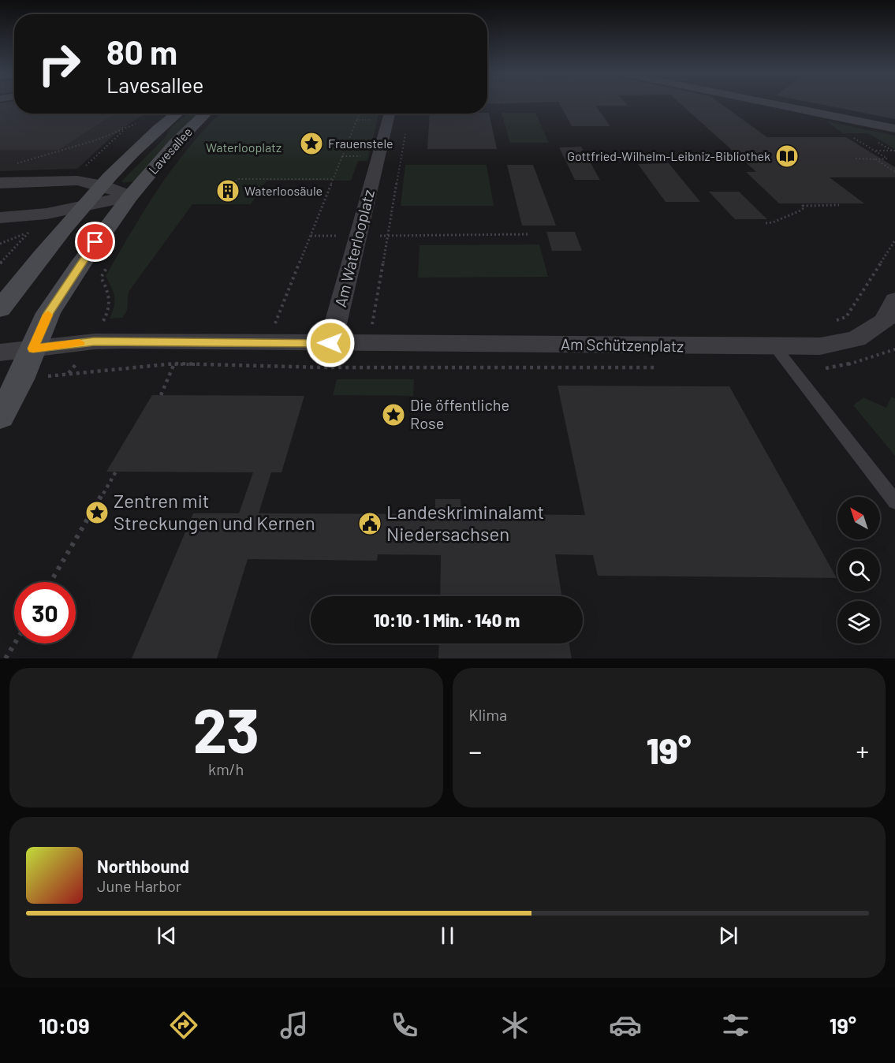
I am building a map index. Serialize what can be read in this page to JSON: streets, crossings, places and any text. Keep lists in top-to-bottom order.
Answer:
{
  "streets": {
    "main road": ["Lavesallee"],
    "street": ["Am Waterlooplatz", "Am Schützenplatz"]
  },
  "crossings": [
    ["Am Waterlooplatz", "Am Schützenplatz"]
  ],
  "parks": ["Waterlooplatz"],
  "places": {
    "place": ["Frauenstele", "Die öffentliche Rose", "Zentren mit Streckungen und Kernen"],
    "library": ["Gottfried-Wilhelm-Leibniz-Bibliothek"],
    "building": ["Waterloosäule"],
    "public building": ["Landeskriminalamt Niedersachsen"]
  },
  "north": "top left",
  "page": {
    "turn": ["80 m", "Lavesallee"],
    "limit": "30",
    "trip": "10:10 · 1 Min. · 140 m",
    "tile": [
      ["23", "km/h"],
      "Klima"
    ],
    "heat": ["−", "19°", "+"],
    "song": ["Northbound", "June Harbor"],
    "tabs": ["10:09", "19°"]
  }
}
